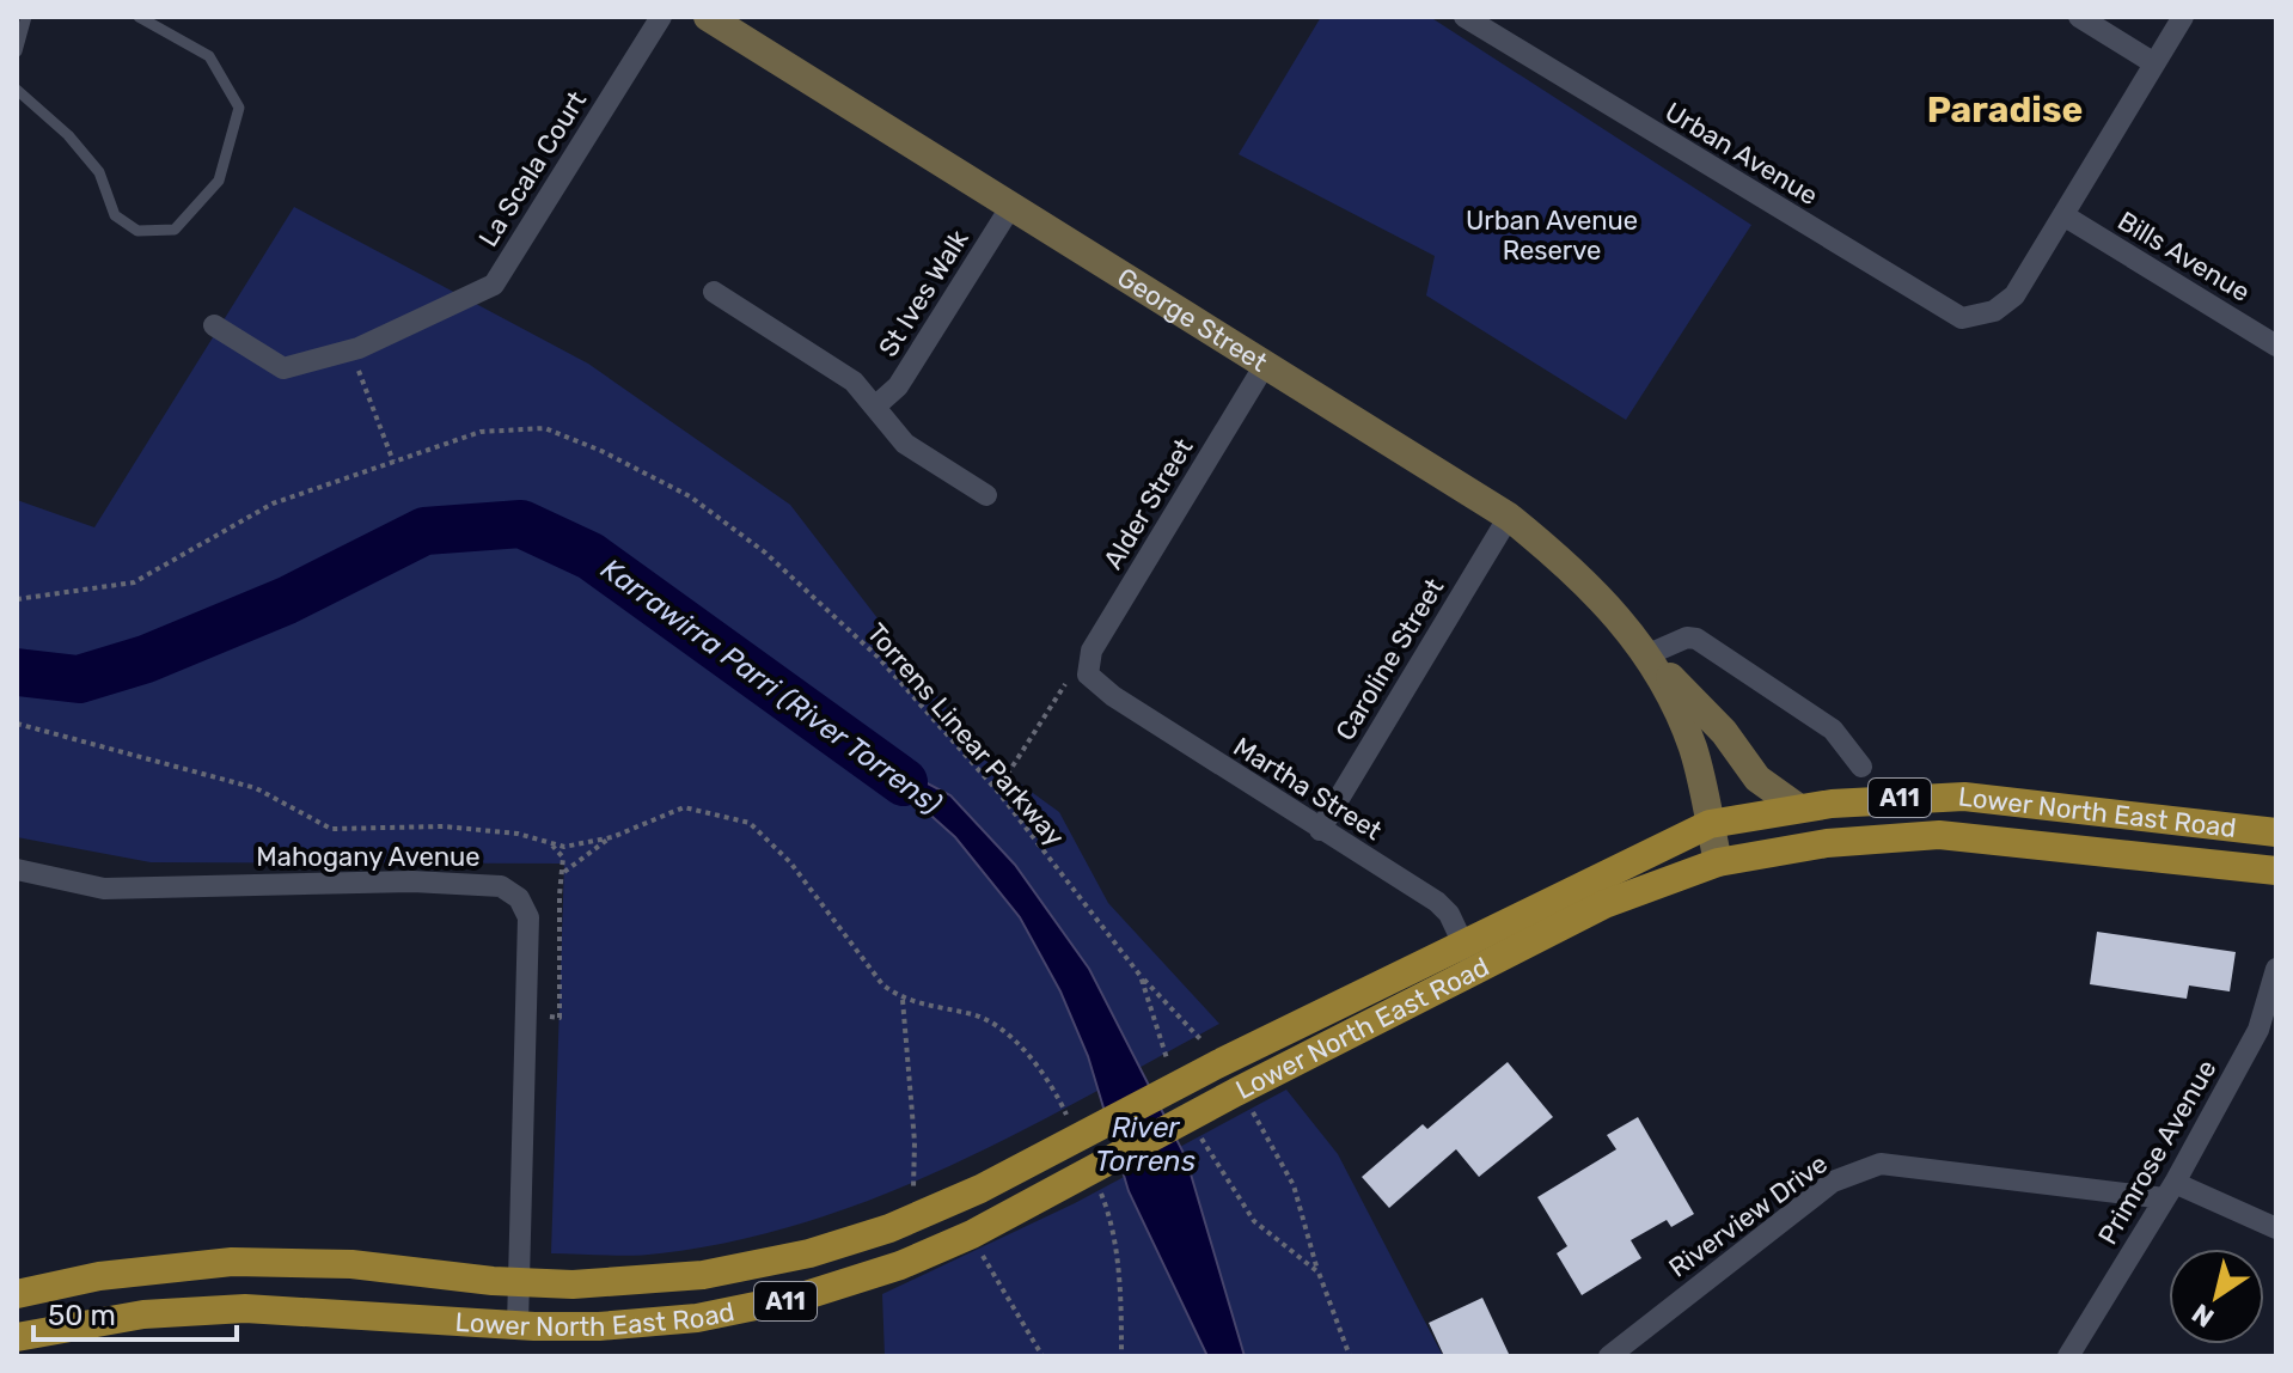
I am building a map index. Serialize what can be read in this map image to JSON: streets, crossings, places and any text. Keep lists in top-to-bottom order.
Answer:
{
  "streets": {
    "main road": ["A11", "Lower North East Road"],
    "street": [
      "Urban Avenue",
      "La Scala Court",
      "Bills Avenue",
      "St Ives Walk",
      "George Street",
      "Alder Street",
      "Caroline Street",
      "Martha Street",
      "Mahogany Avenue",
      "Primrose Avenue",
      "Riverview Drive"
    ],
    "path": ["Torrens Linear Parkway"]
  },
  "crossings": [
    ["Urban Avenue", "Bills Avenue"],
    ["St Ives Walk", "George Street"],
    ["George Street", "Alder Street"],
    ["George Street", "Caroline Street"],
    ["George Street", "Lower North East Road"],
    ["Alder Street", "Martha Street"],
    ["Caroline Street", "Martha Street"],
    ["Martha Street", "Lower North East Road"],
    ["Lower North East Road", "Mahogany Avenue"],
    ["Primrose Avenue", "Riverview Drive"]
  ],
  "districts": ["Paradise"],
  "water": ["Karrawirra Parri (River Torrens)", "River Torrens"],
  "parks": ["Urban Avenue Reserve"],
  "scale_bar": "50 m",
  "north": "bottom left"
}
